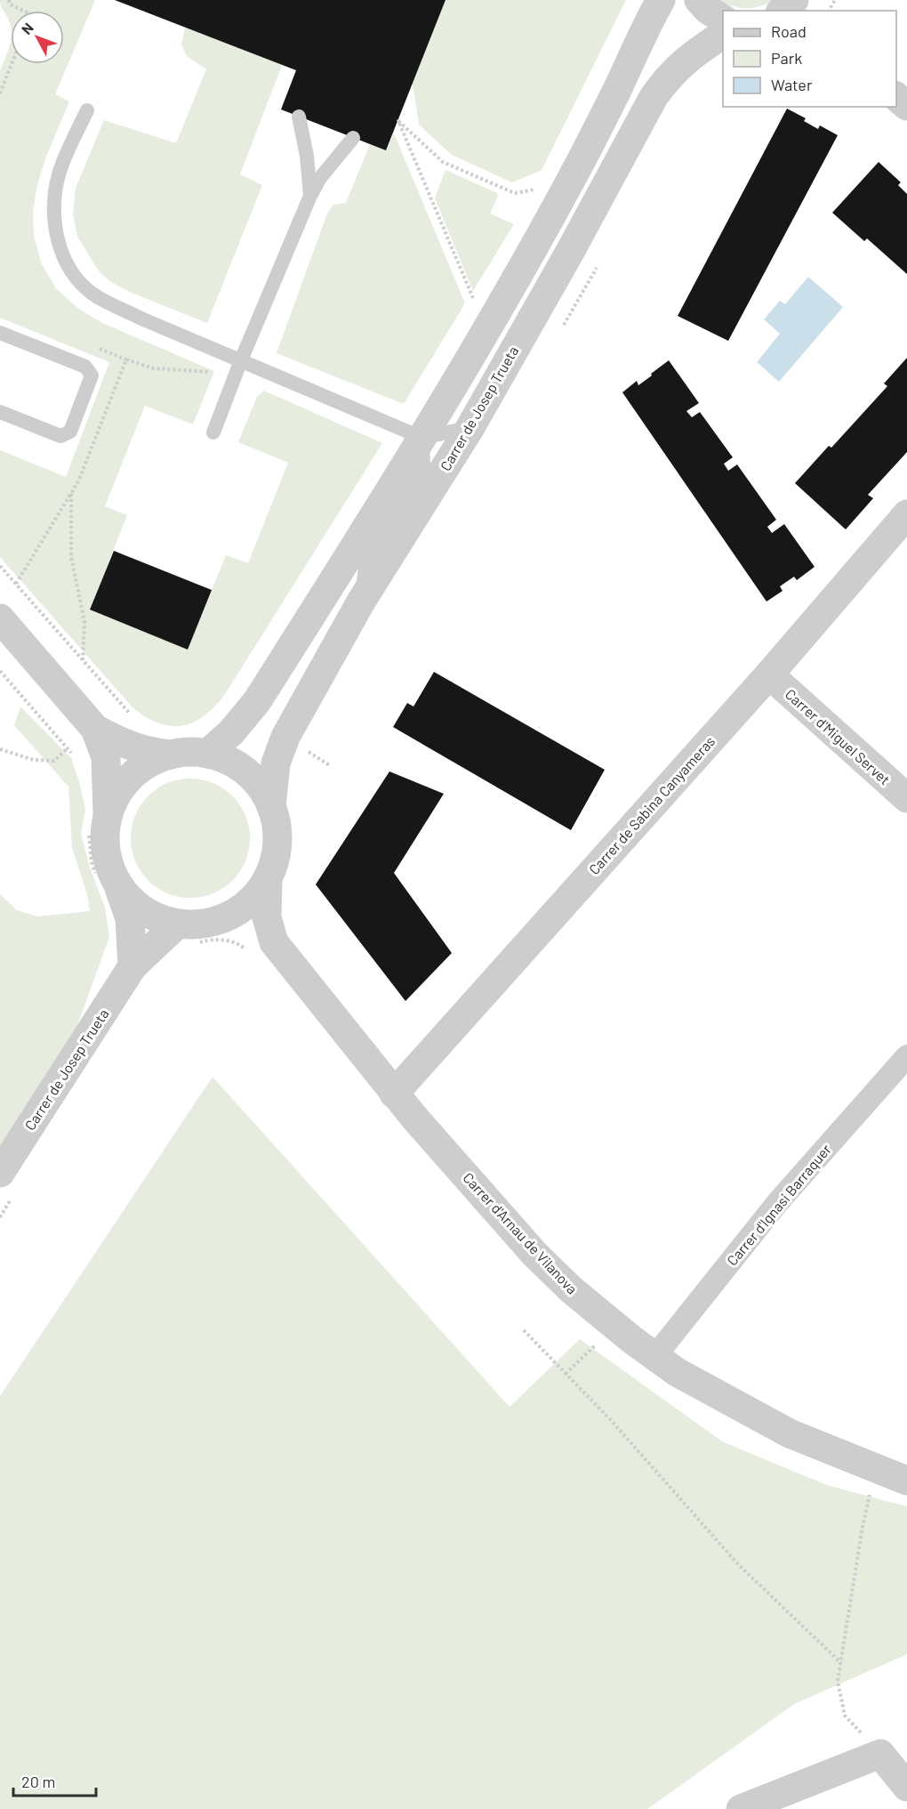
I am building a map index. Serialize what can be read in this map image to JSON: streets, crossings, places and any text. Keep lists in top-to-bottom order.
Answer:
{
  "streets": {
    "street": [
      "Carrer de Josep Trueta",
      "Carrer d'Miguel Servet",
      "Carrer de Sabina Canyameras",
      "Carrer d'Ignasi Barraquer",
      "Carrer d'Arnau de Vilanova"
    ]
  },
  "crossings": [
    ["Carrer de Josep Trueta", "Carrer d'Arnau de Vilanova"],
    ["Carrer d'Miguel Servet", "Carrer de Sabina Canyameras"],
    ["Carrer de Sabina Canyameras", "Carrer d'Arnau de Vilanova"],
    ["Carrer d'Ignasi Barraquer", "Carrer d'Arnau de Vilanova"]
  ],
  "legend": ["Road", "Park", "Water"],
  "scale_bar": "20 m",
  "north": "top left"
}
